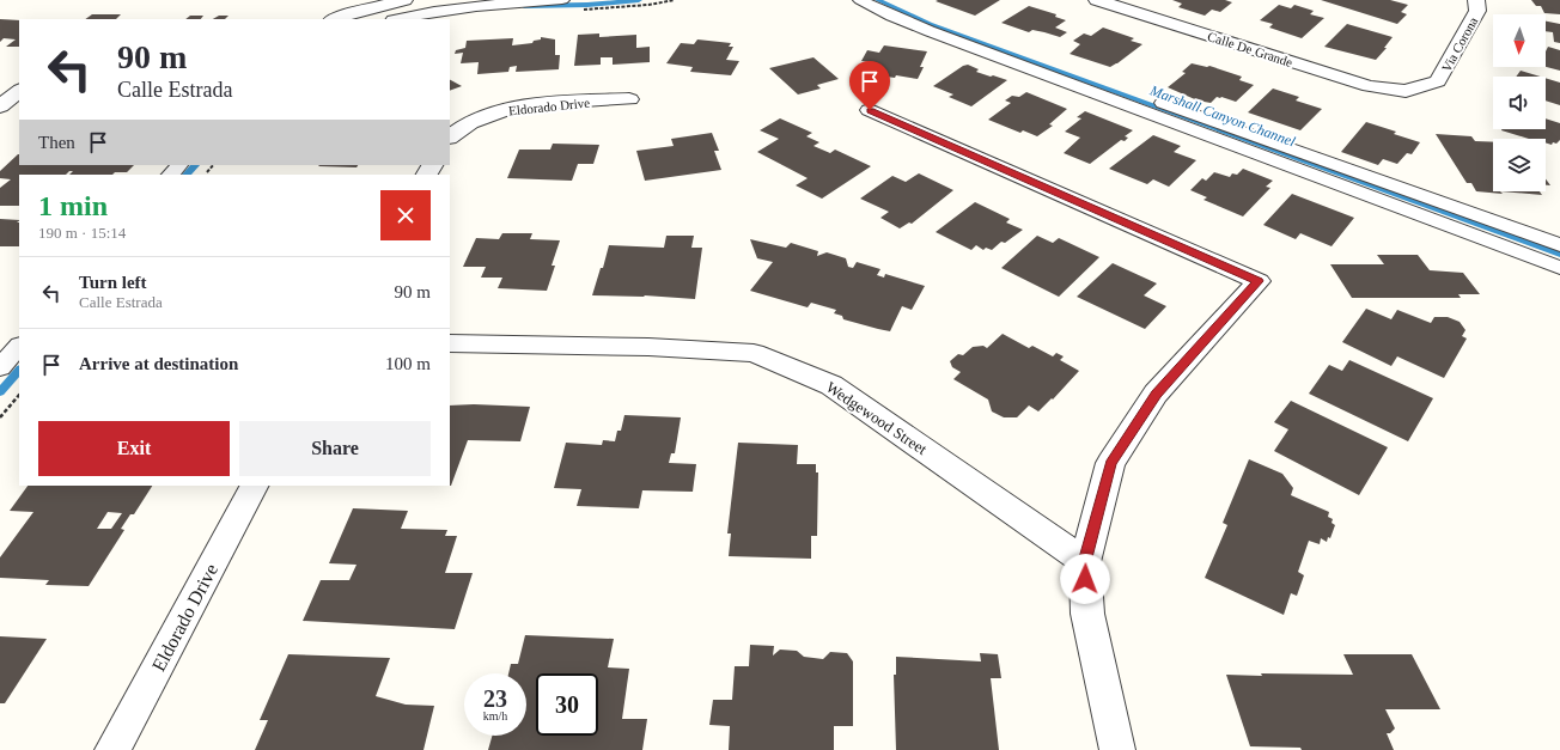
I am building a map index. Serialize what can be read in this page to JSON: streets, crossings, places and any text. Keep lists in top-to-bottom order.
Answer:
{
  "streets": {
    "street": [
      "Via Corona",
      "Calle De Grande",
      "Eldorado Drive",
      "Wedgewood Street"
    ]
  },
  "crossings": [
    ["Via Corona", "Calle De Grande"]
  ],
  "water": ["Marshall Canyon Channel"],
  "north": "bottom",
  "page": {
    "turn": ["90 m", "Calle Estrada"],
    "then": "Then",
    "heading": ["1 min", "190 m · 15:14"],
    "list": [
      {
        "name": "Turn left",
        "note": "Calle Estrada",
        "value": "90 m"
      },
      {
        "name": "Arrive at destination",
        "value": "100 m"
      }
    ],
    "buttons": ["Exit", "Share"],
    "speed": "23 km/h",
    "limit": "30"
  }
}
